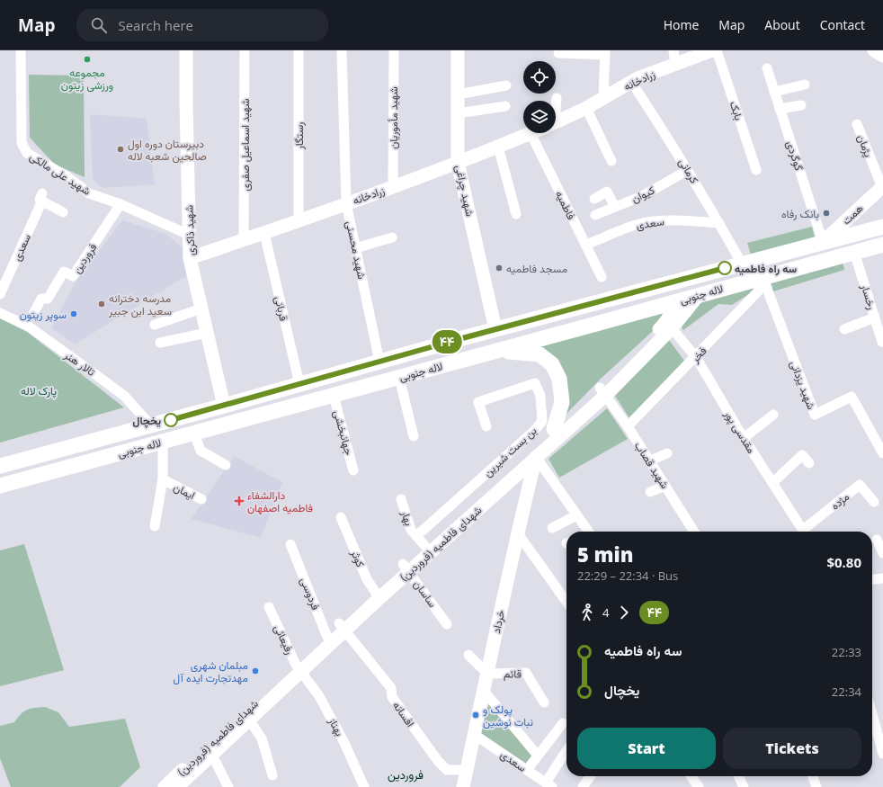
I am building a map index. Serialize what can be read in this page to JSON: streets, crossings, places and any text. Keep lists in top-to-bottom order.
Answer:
{
  "streets": {
    "main road": [
      "زرادخانه",
      "شهید چراغی",
      "همت",
      "شهید ذاکری",
      "لاله جنوبی",
      "شهدای فاطمیه (فروردین)",
      "خرداد"
    ],
    "street": [
      "بابک",
      "شهید مأموریان",
      "رستگار",
      "شهید اسماعیل صفری",
      "پژمان",
      "گوگردی",
      "کرمانی",
      "شهید علی مالکی",
      "کیوان",
      "فاطمیه",
      "سعدی",
      "شهید محسنی",
      "فروردین",
      "رخسار",
      "قربانی",
      "فخر",
      "تالار هنر",
      "شهید یزدانی",
      "مقدسی پور",
      "جهانبخشی",
      "بن بست شیرین",
      "شهید قصاب",
      "ایمان",
      "مژده",
      "بهار",
      "کوثر",
      "فردوسی",
      "ساسان",
      "رفیعائی",
      "قائم",
      "افسانه",
      "بهناز"
    ]
  },
  "crossings": [
    ["زرادخانه", "شهید مأموریان"],
    ["زرادخانه", "رستگار"],
    ["زرادخانه", "شهید اسماعیل صفری"],
    ["زرادخانه", "کرمانی"],
    ["زرادخانه", "شهید چراغی"],
    ["زرادخانه", "فاطمیه"],
    ["زرادخانه", "شهید ذاکری"],
    ["زرادخانه", "شهید محسنی"],
    ["زرادخانه", "قربانی"],
    ["پژمان", "همت"],
    ["گوگردی", "همت"],
    ["گوگردی", "لاله جنوبی"],
    ["کرمانی", "کیوان"],
    ["کرمانی", "سعدی"],
    ["کرمانی", "لاله جنوبی"],
    ["شهید علی مالکی", "شهید ذاکری"],
    ["شهید علی مالکی", "فروردین"],
    ["شهید چراغی", "لاله جنوبی"],
    ["فاطمیه", "سعدی"],
    ["همت", "لاله جنوبی"],
    ["سعدی", "خرداد"],
    ["شهید ذاکری", "لاله جنوبی"],
    ["شهید محسنی", "لاله جنوبی"],
    ["لاله جنوبی", "رخسار"],
    ["لاله جنوبی", "قربانی"],
    ["لاله جنوبی", "فخر"],
    ["لاله جنوبی", "تالار هنر"],
    ["لاله جنوبی", "شهید یزدانی"],
    ["لاله جنوبی", "جهانبخشی"],
    ["لاله جنوبی", "ایمان"],
    ["لاله جنوبی", "شهدای فاطمیه (فروردین)"],
    ["فخر", "شهید یزدانی"],
    ["فخر", "مقدسی پور"],
    ["فخر", "شهید قصاب"],
    ["مقدسی پور", "شهدای فاطمیه (فروردین)"],
    ["بن بست شیرین", "بهار"],
    ["بن بست شیرین", "شهدای فاطمیه (فروردین)"],
    ["شهید قصاب", "شهدای فاطمیه (فروردین)"],
    ["بهار", "شهدای فاطمیه (فروردین)"],
    ["شهدای فاطمیه (فروردین)", "کوثر"],
    ["شهدای فاطمیه (فروردین)", "فردوسی"],
    ["شهدای فاطمیه (فروردین)", "ساسان"],
    ["شهدای فاطمیه (فروردین)", "خرداد"],
    ["شهدای فاطمیه (فروردین)", "رفیعائی"],
    ["شهدای فاطمیه (فروردین)", "افسانه"],
    ["شهدای فاطمیه (فروردین)", "بهناز"],
    ["خرداد", "قائم"],
    ["خرداد", "افسانه"],
    ["رفیعائی", "بهناز"]
  ],
  "districts": ["فروردین"],
  "parks": ["پارک لاله"],
  "places": {
    "other": [
      "مجموعه ورزشی زیتون",
      "دبیرستان دوره اول صالحین شعبه لاله",
      "بانک رفاه",
      "مسجد فاطمیه",
      "سه راه فاطمیه",
      "مدرسه دخترانه سعید ابن جبیر",
      "سوپر زیتون",
      "یخچال",
      "مبلمان شهری مهدتجارت ایده آل",
      "پولک و نبات نوشین"
    ],
    "health": ["دارالشفاء فاطمیه اصفهان"]
  },
  "lines": ["bus line ۴۴"],
  "page": {
    "header": "Map",
    "search": "Search here",
    "nav": [
      "Home",
      "Map",
      "About",
      "Contact"
    ],
    "on_map": "۴۴",
    "heading": ["5 min", "22:29 – 22:34 · Bus", "$0.80"],
    "legs": ["4", "۴۴"],
    "list": [
      {
        "name": "سه راه فاطمیه",
        "value": "22:33"
      },
      {
        "name": "یخچال",
        "value": "22:34"
      }
    ],
    "buttons": ["Start", "Tickets"]
  }
}
